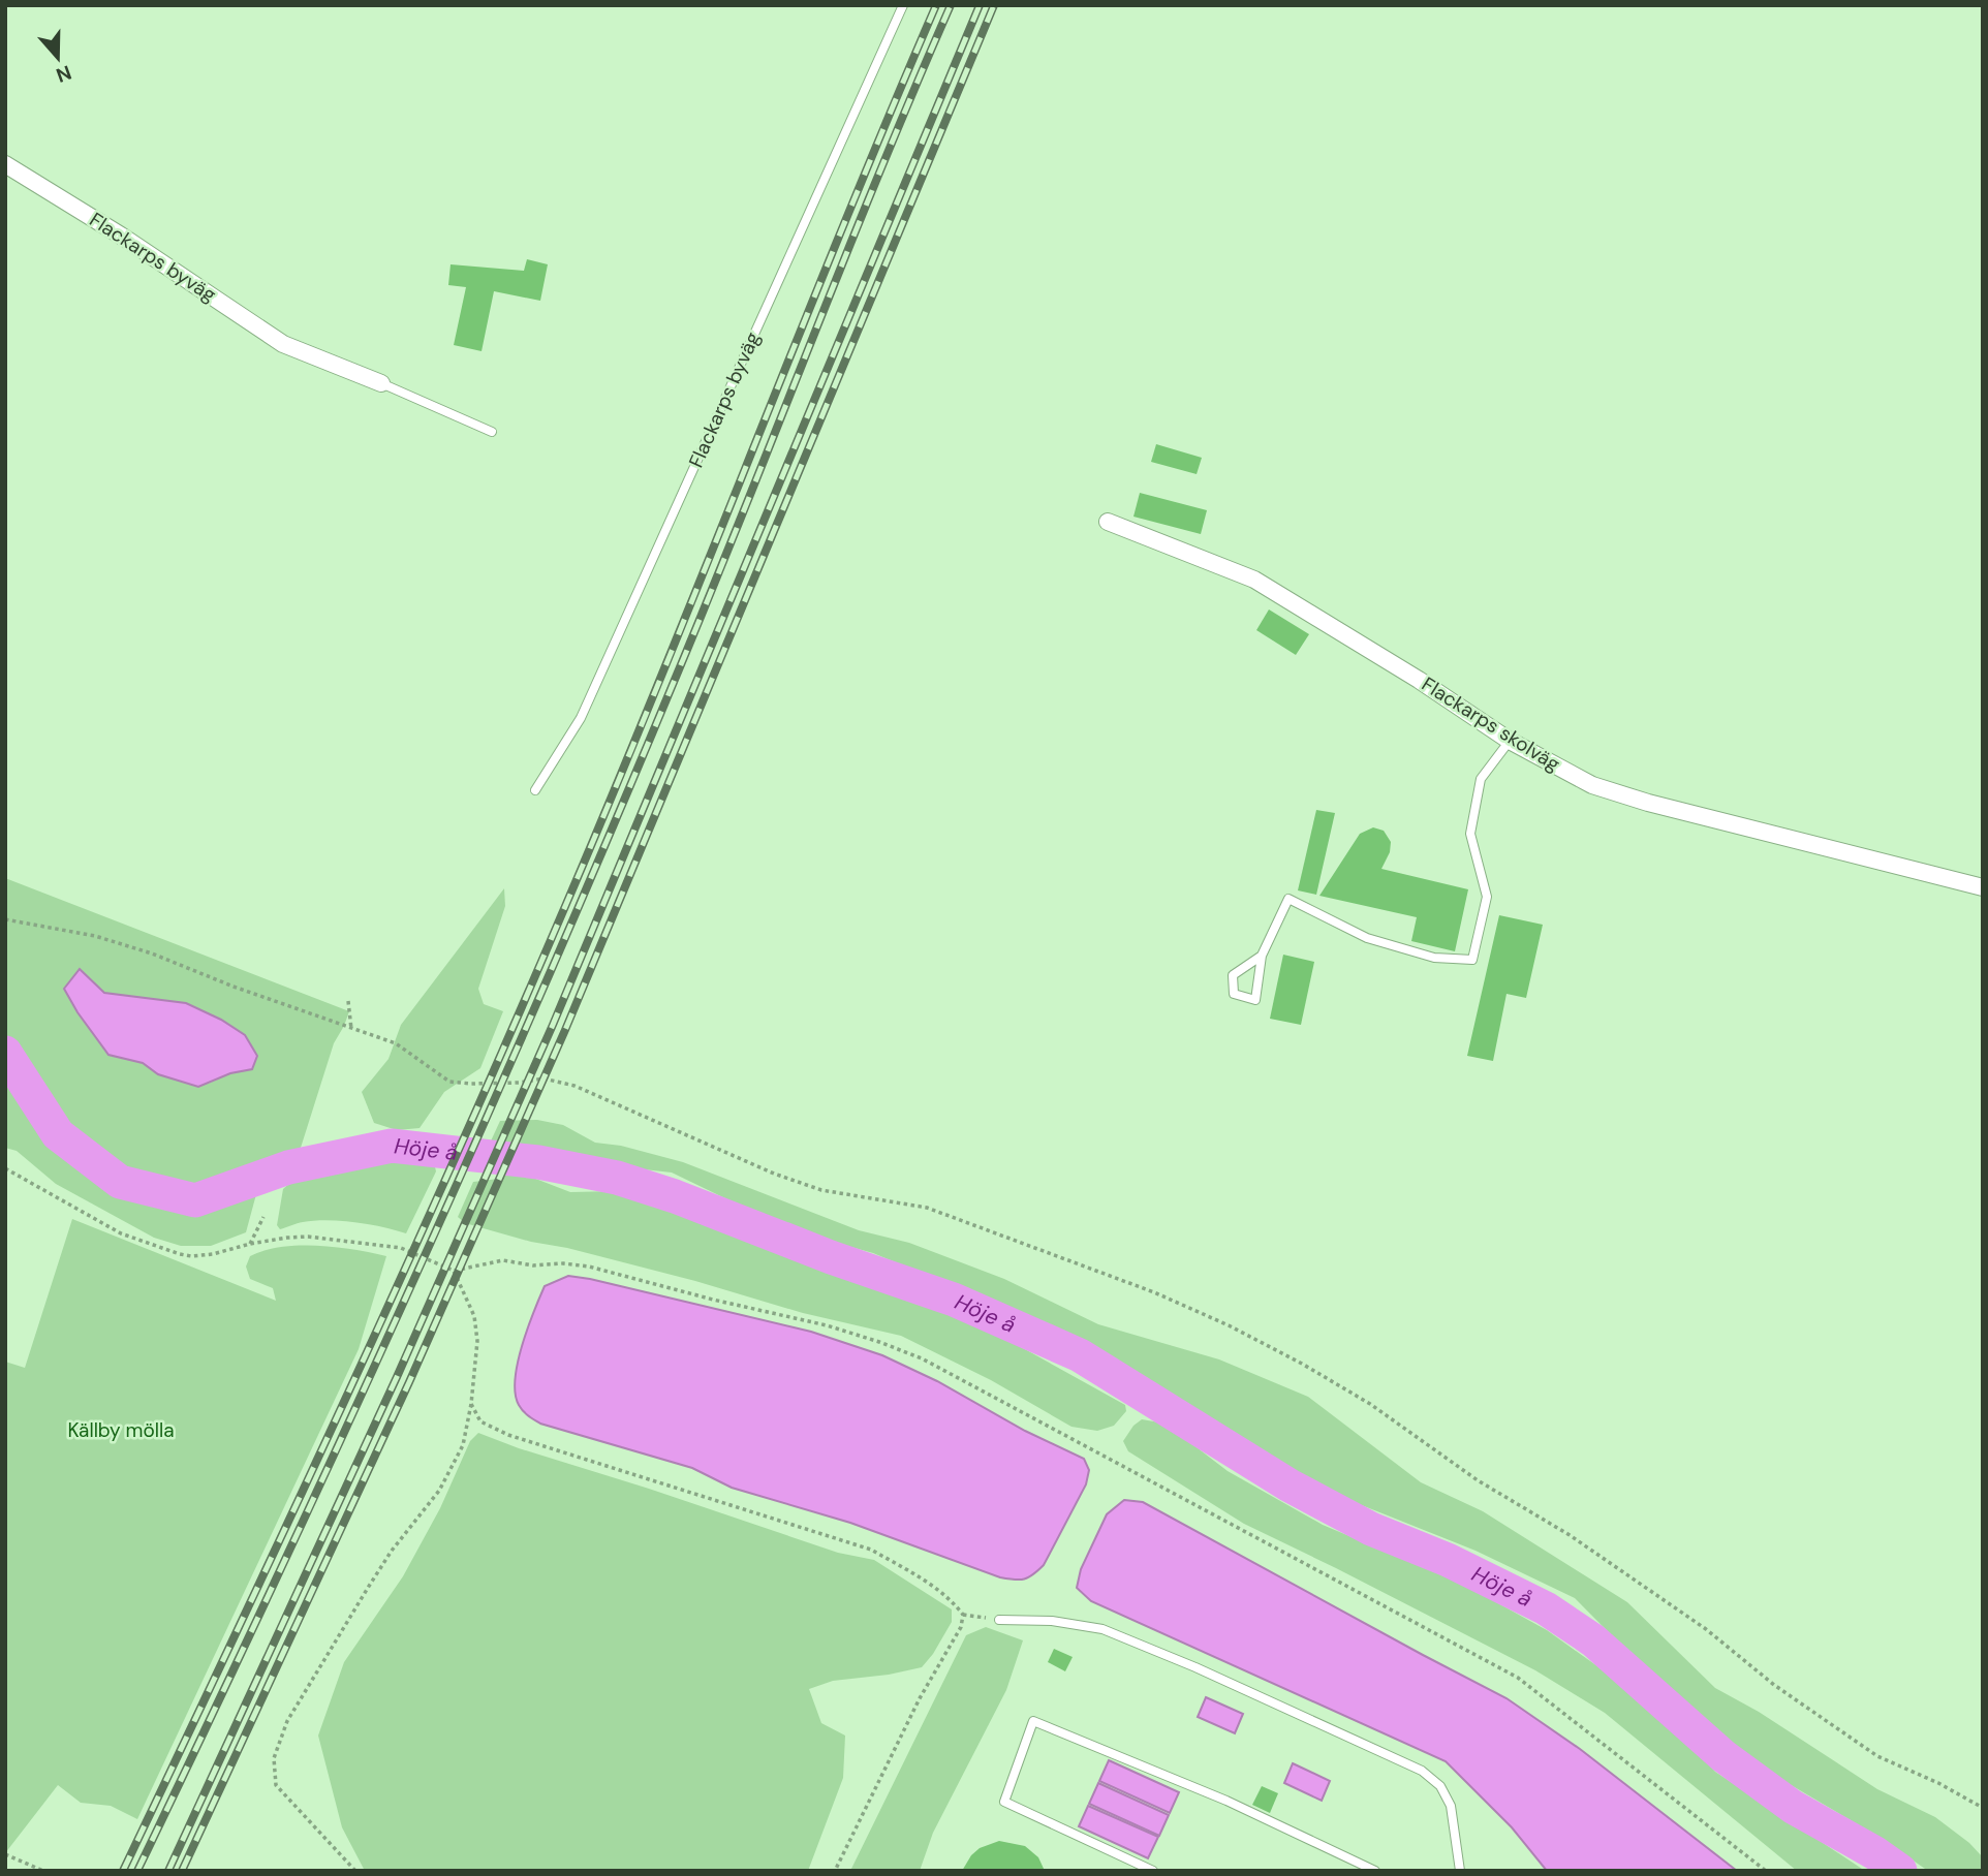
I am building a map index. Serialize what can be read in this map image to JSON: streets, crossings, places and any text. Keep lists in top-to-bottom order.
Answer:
{
  "streets": {
    "street": ["Flackarps byväg", "Flackarps skolväg"]
  },
  "water": ["Höje å"],
  "parks": ["Källby mölla"],
  "north": "bottom"
}
